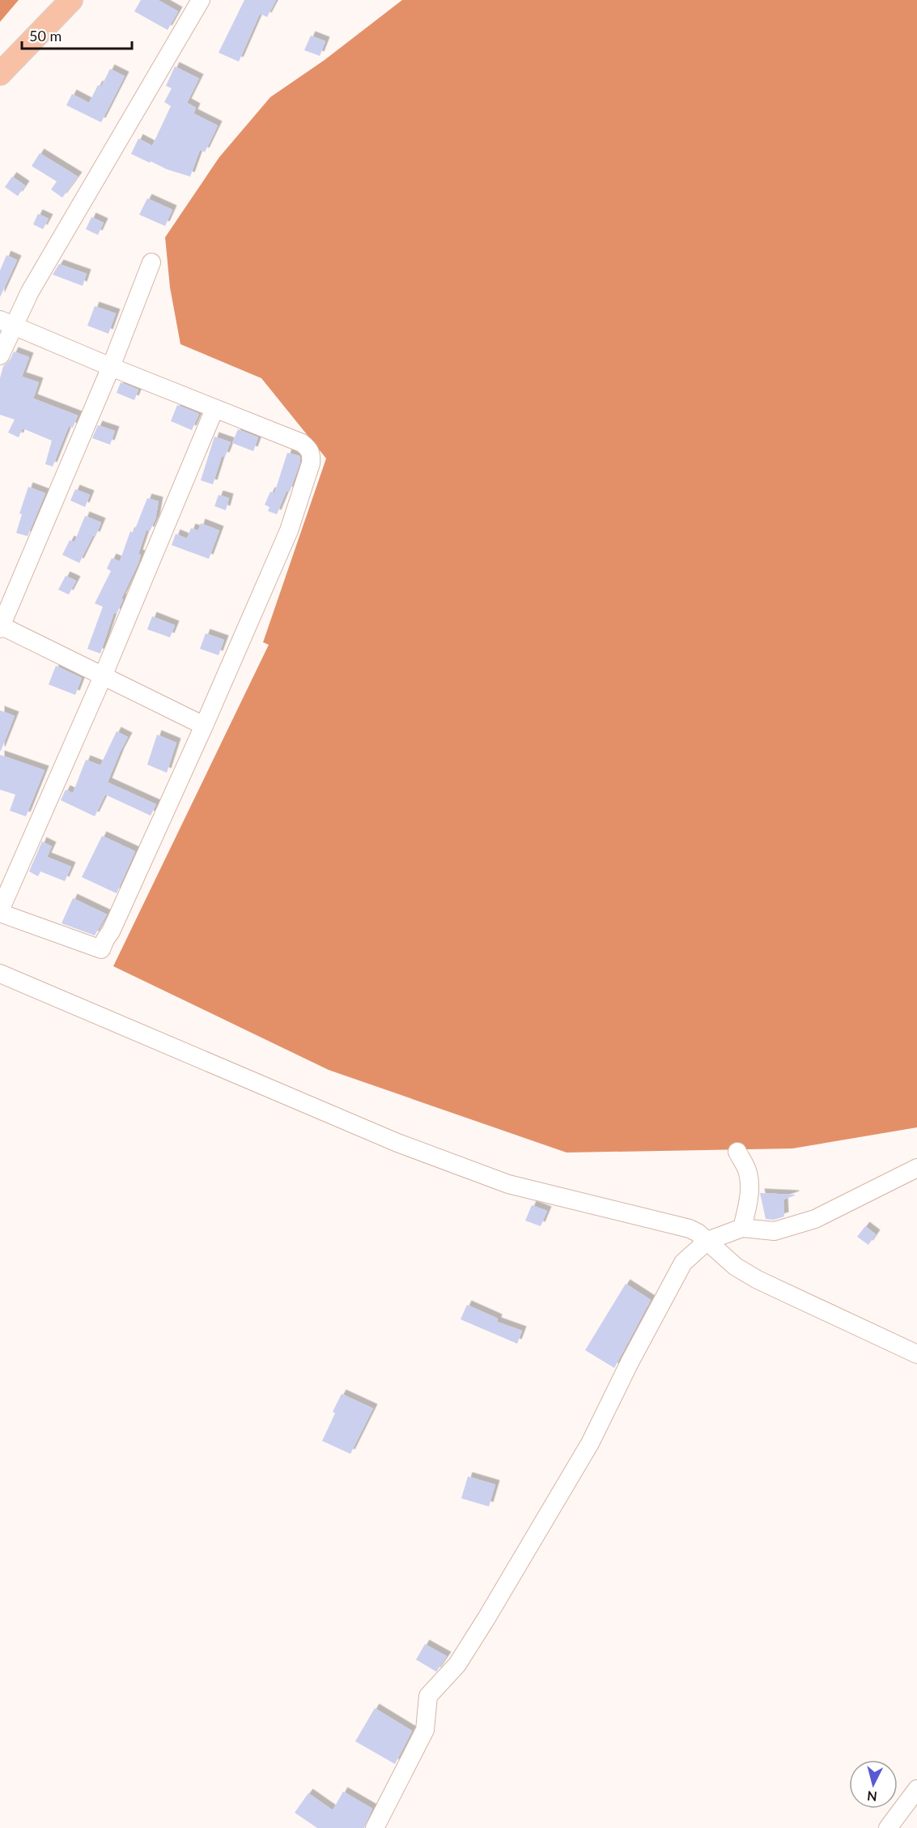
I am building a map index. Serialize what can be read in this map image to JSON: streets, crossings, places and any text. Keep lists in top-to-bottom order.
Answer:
{
  "scale_bar": "50 m",
  "north": "bottom"
}
